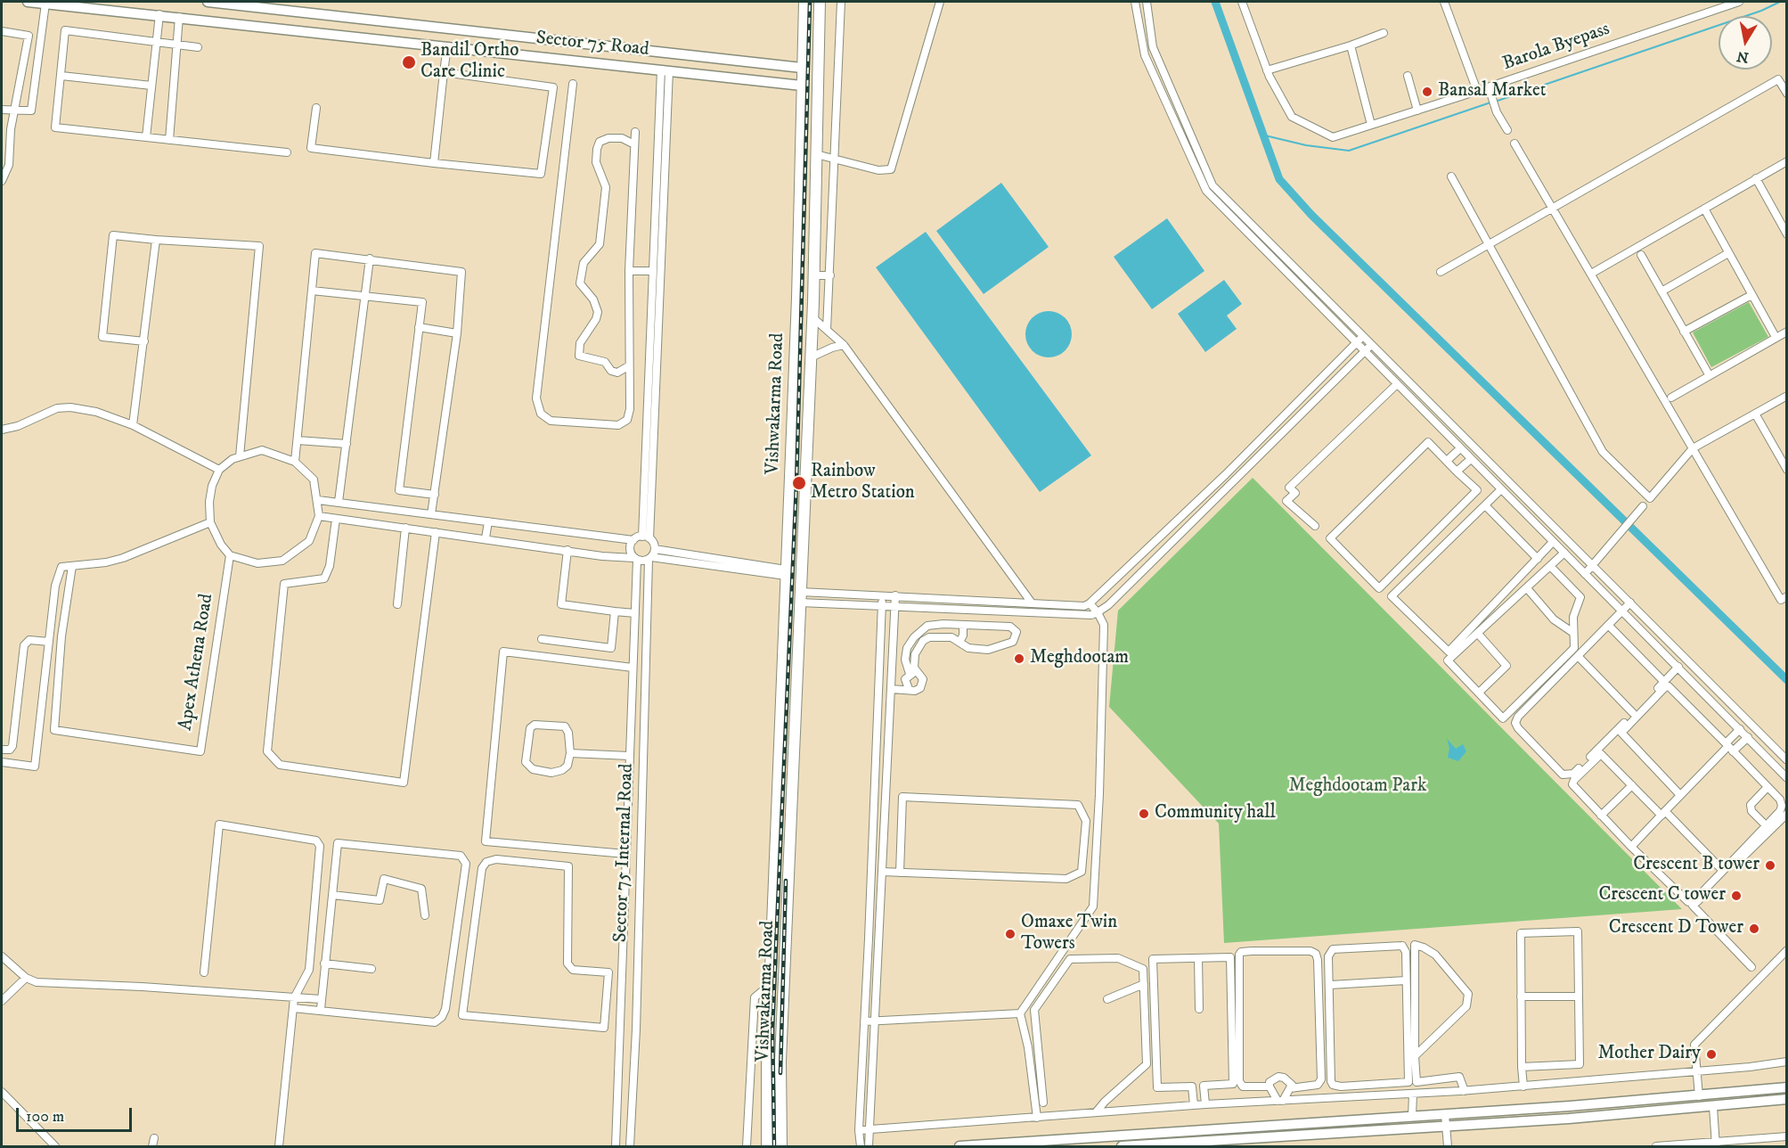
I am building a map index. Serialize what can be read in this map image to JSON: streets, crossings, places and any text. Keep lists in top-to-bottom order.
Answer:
{
  "streets": {
    "main road": ["Vishwakarma Road"],
    "street": [
      "Sector 75 Road",
      "Barola Byepass",
      "Apex Athena Road",
      "Sector 75 Internal Road"
    ]
  },
  "crossings": [
    ["Sector 75 Road", "Vishwakarma Road"]
  ],
  "parks": ["Meghdootam Park"],
  "places": [
    "Bandil Ortho Care Clinic",
    "Bansal Market",
    "Rainbow Metro Station",
    "Meghdootam",
    "Community hall",
    "Crescent B tower",
    "Crescent C tower",
    "Crescent D Tower",
    "Omaxe Twin Towers",
    "Mother Dairy"
  ],
  "scale_bar": "100 m",
  "north": "bottom"
}
